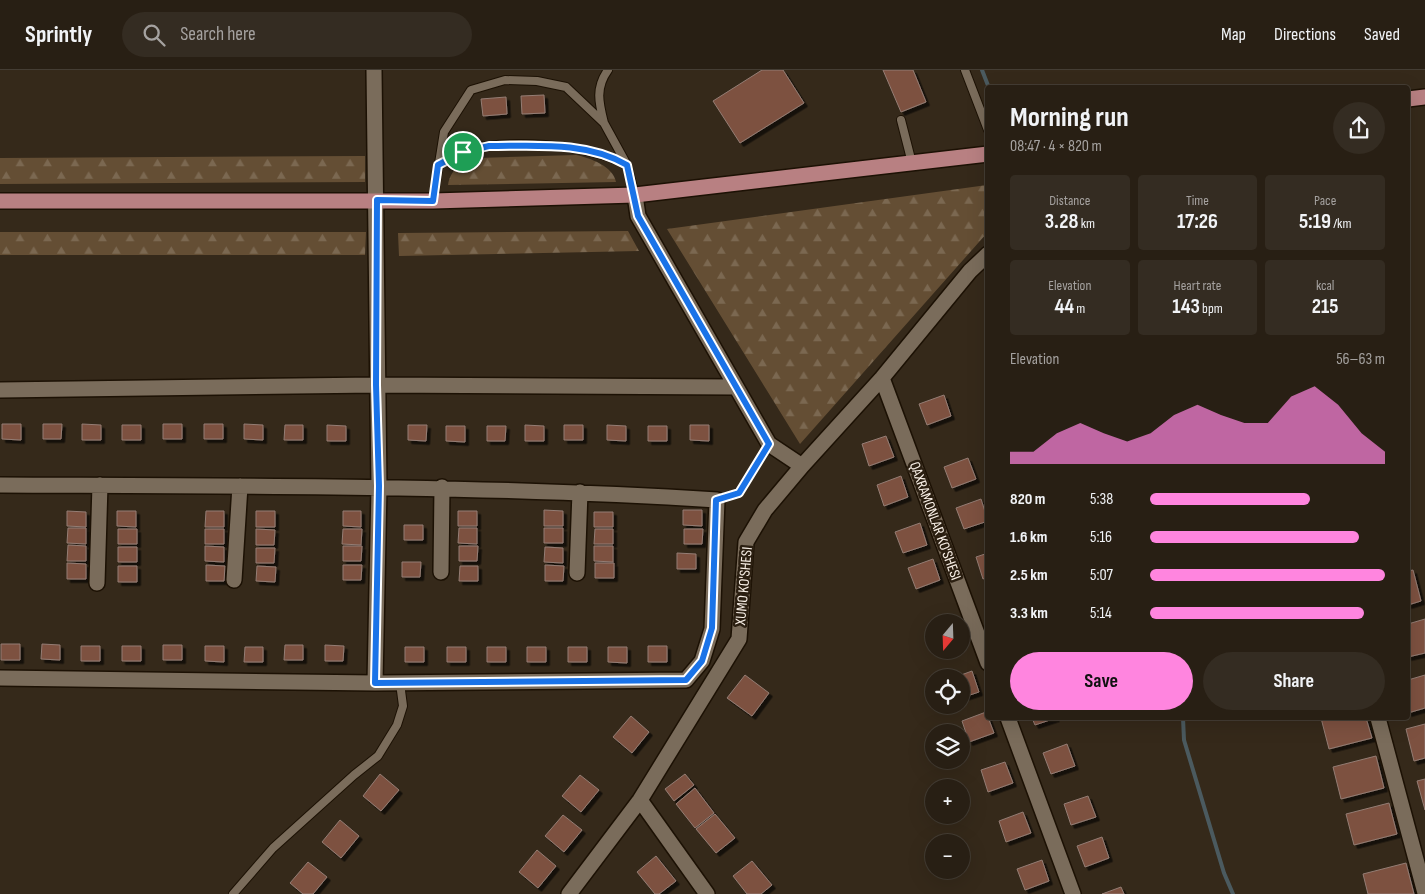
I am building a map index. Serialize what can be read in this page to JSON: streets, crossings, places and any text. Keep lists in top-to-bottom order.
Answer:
{
  "streets": {
    "street": ["QAXRAMONLAR KO'SHESI", "XUMO KO'SHESI"]
  },
  "crossings": [
    ["QAXRAMONLAR KO'SHESI", "XUMO KO'SHESI"]
  ],
  "north": "bottom",
  "page": {
    "header": "Sprintly",
    "search": "Search here",
    "nav": ["Map", "Directions", "Saved"],
    "heading": ["Morning run", "08:47 · 4 × 820 m"],
    "stats": [
      ["Distance", "3.28 km"],
      ["Time", "17:26"],
      ["Pace", "5:19 /km"],
      ["Elevation", "44 m"],
      ["Heart rate", "143 bpm"],
      ["kcal", "215"]
    ],
    "chart": ["Elevation", "56–63 m"],
    "list": [
      {
        "name": "820 m",
        "note": "5:38"
      },
      {
        "name": "1.6 km",
        "note": "5:16"
      },
      {
        "name": "2.5 km",
        "note": "5:07"
      },
      {
        "name": "3.3 km",
        "note": "5:14"
      }
    ],
    "map_buttons": ["+", "−"],
    "buttons": ["Save", "Share"]
  }
}
